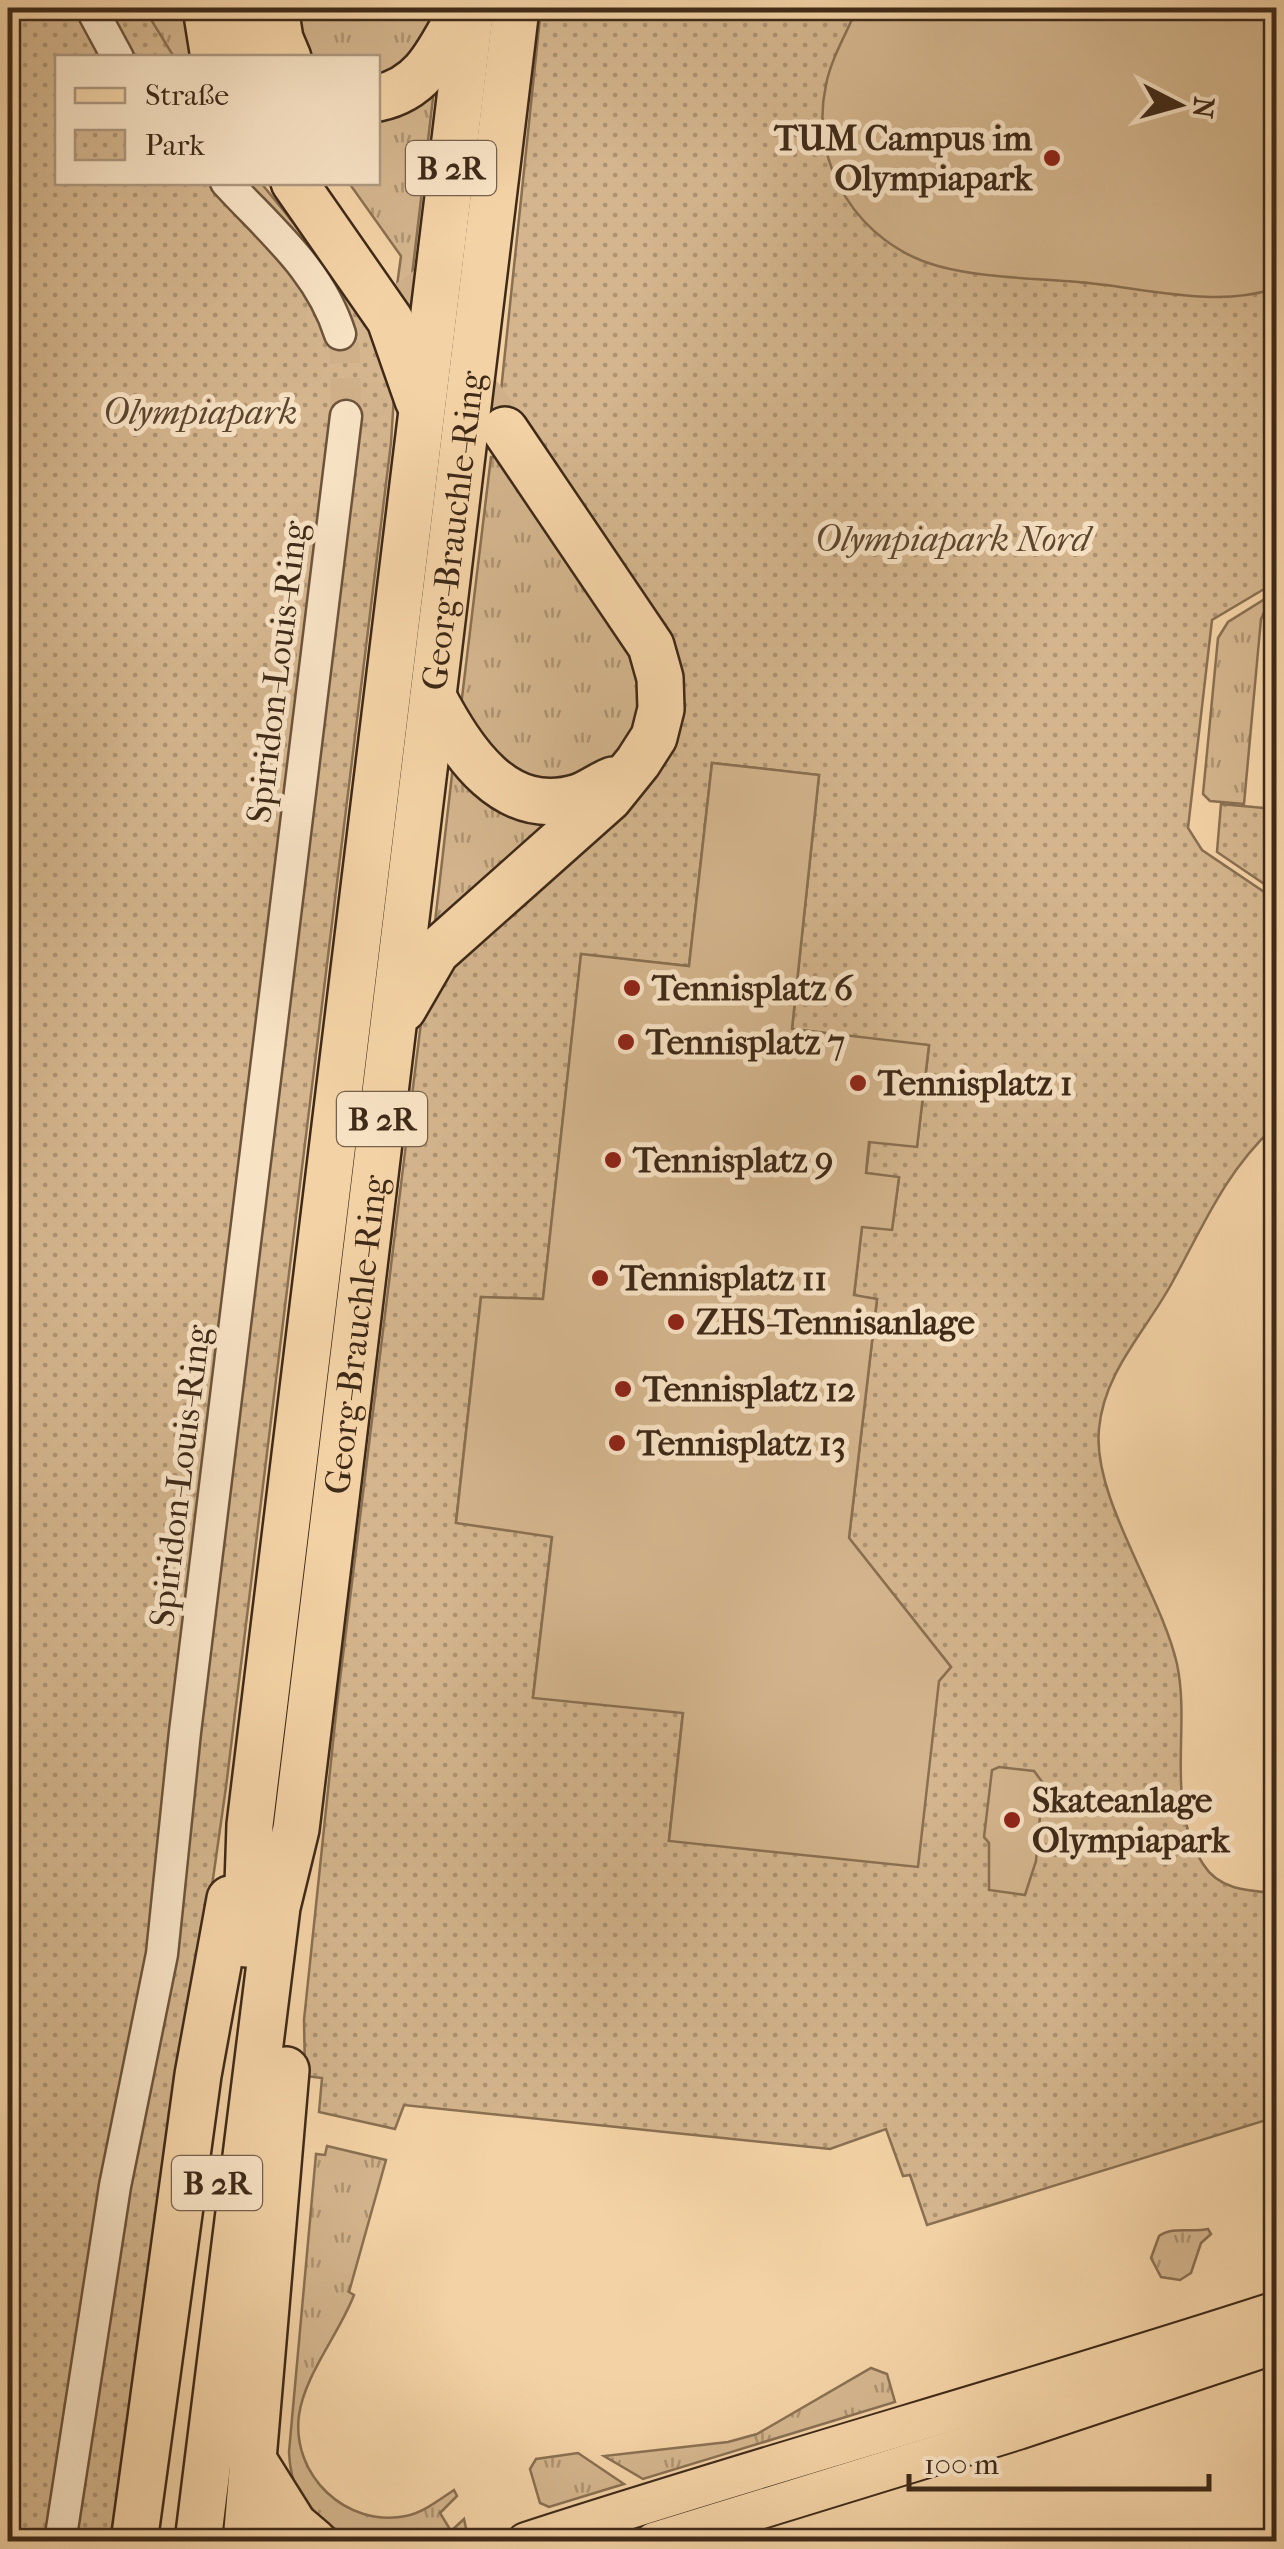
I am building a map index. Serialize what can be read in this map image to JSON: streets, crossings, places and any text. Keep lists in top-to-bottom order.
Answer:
{
  "streets": {
    "highway": ["B 2R", "Georg-Brauchle-Ring"],
    "street": ["Spiridon-Louis-Ring"]
  },
  "parks": ["Olympiapark", "Olympiapark Nord"],
  "places": [
    "TUM Campus im Olympiapark",
    "Tennisplatz 6",
    "Tennisplatz 7",
    "Tennisplatz 1",
    "Tennisplatz 9",
    "Tennisplatz 11",
    "ZHS-Tennisanlage",
    "Tennisplatz 12",
    "Tennisplatz 13",
    "Skateanlage Olympiapark"
  ],
  "legend": ["Straße", "Park"],
  "scale_bar": "100 m",
  "north": "right"
}
